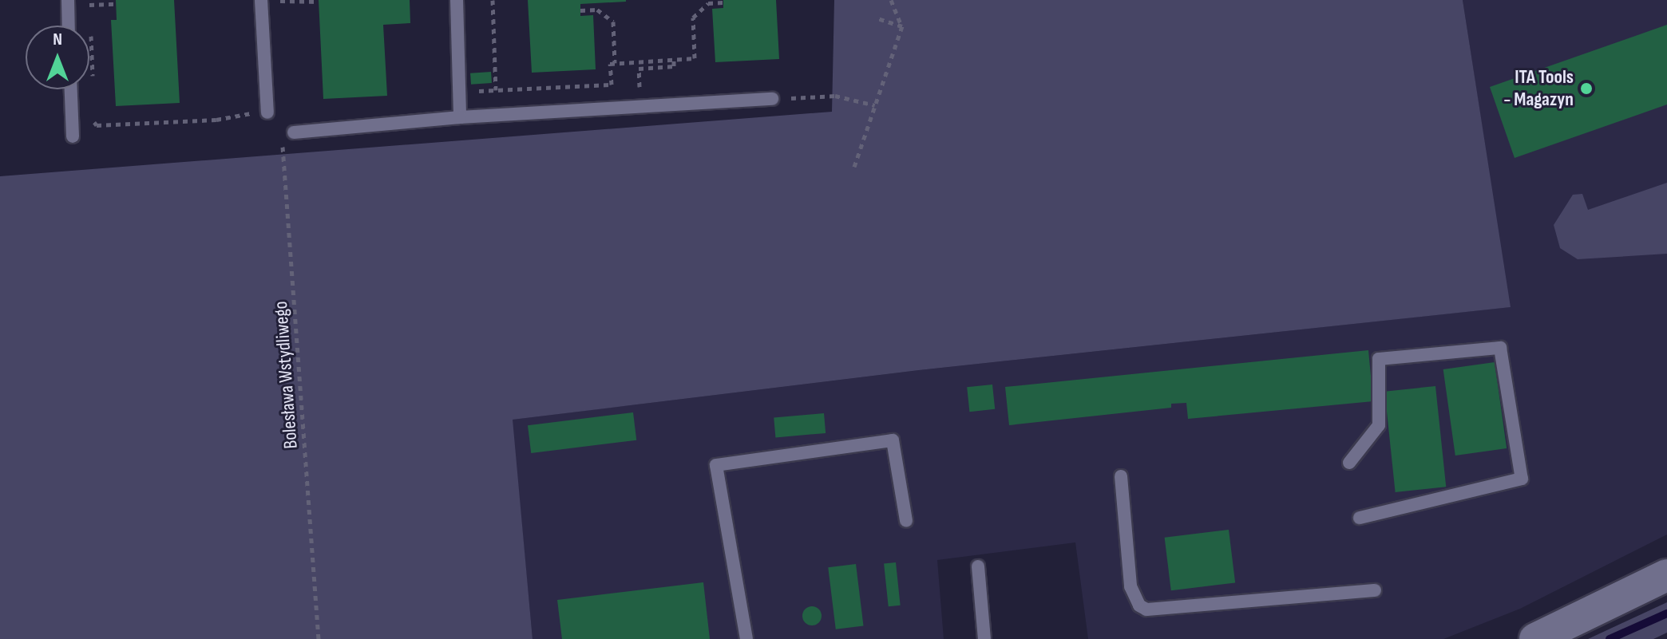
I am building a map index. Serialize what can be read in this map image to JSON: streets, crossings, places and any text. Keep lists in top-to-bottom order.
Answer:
{
  "streets": {
    "path": ["Bolesława Wstydliwego"]
  },
  "places": ["ITA Tools - Magazyn"],
  "north": "top"
}
